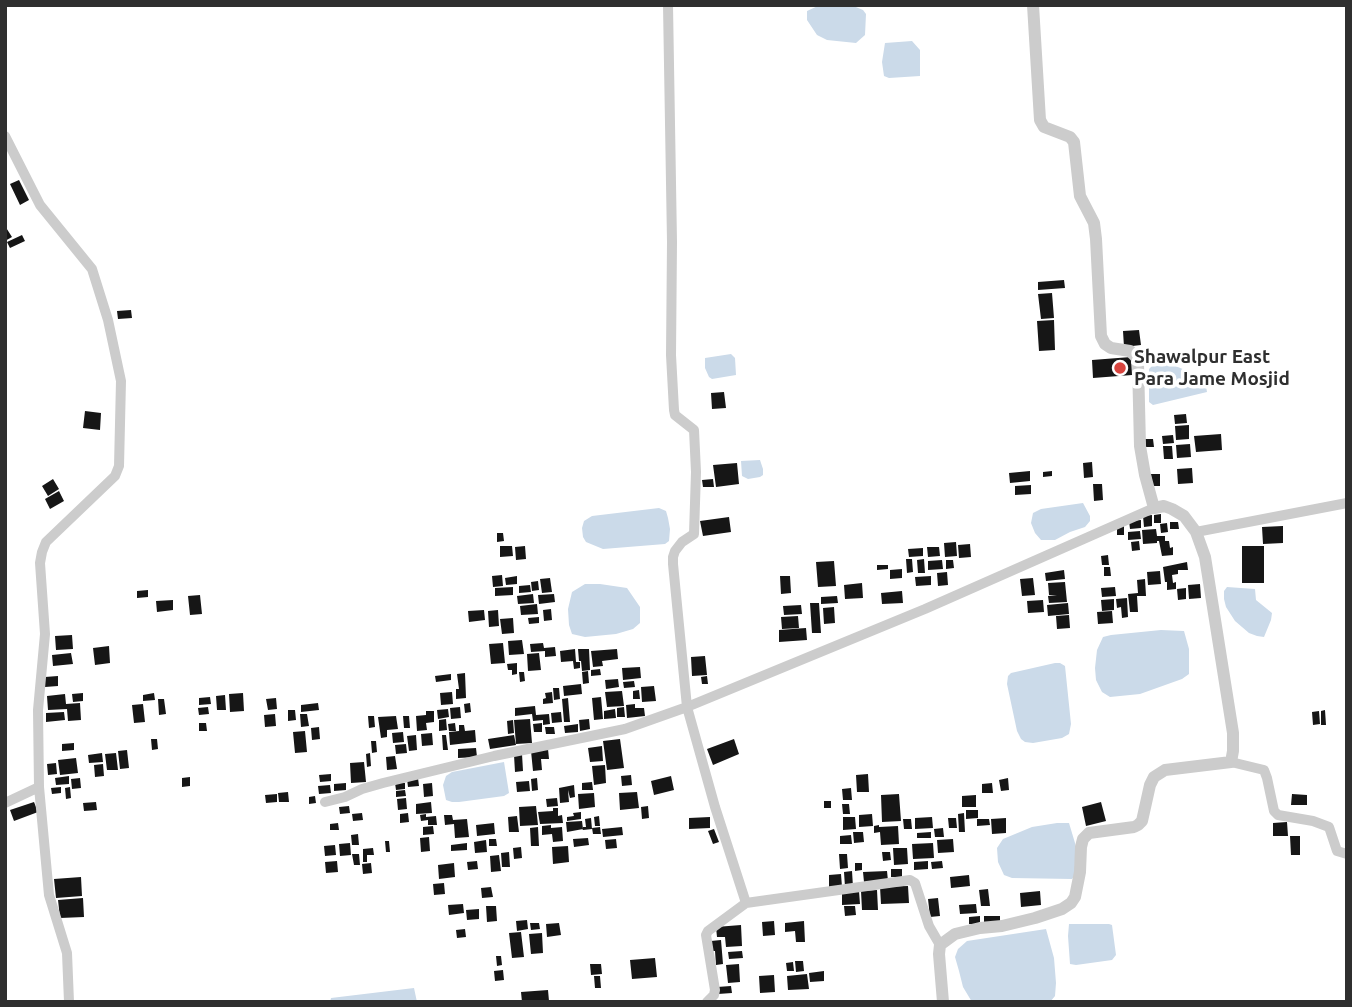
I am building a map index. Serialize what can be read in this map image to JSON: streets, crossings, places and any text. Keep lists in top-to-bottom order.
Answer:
{
  "places": ["Shawalpur East Para Jame Mosjid"]
}
